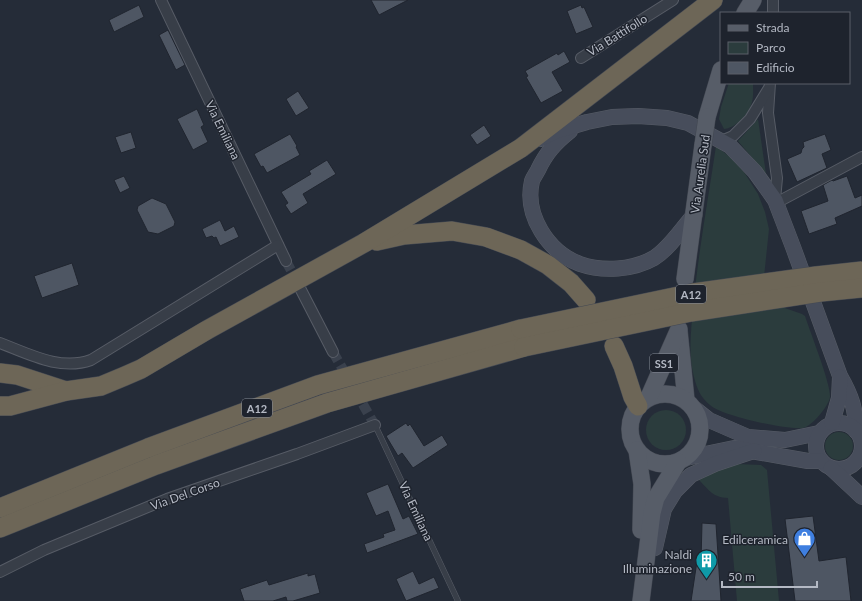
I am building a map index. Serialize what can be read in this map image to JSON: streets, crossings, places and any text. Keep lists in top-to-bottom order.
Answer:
{
  "streets": {
    "highway": ["A12"],
    "main road": ["Via Aurelia Sud", "SS1"],
    "street": ["Via Battifollo", "Via Emiliana", "Via Del Corso"]
  },
  "crossings": [
    ["Via Emiliana", "Via Del Corso"]
  ],
  "places": {
    "shop": ["Edilceramica"],
    "building": ["Naldi Illuminazione"]
  },
  "legend": ["Strada", "Parco", "Edificio"],
  "scale_bar": "50 m"
}
